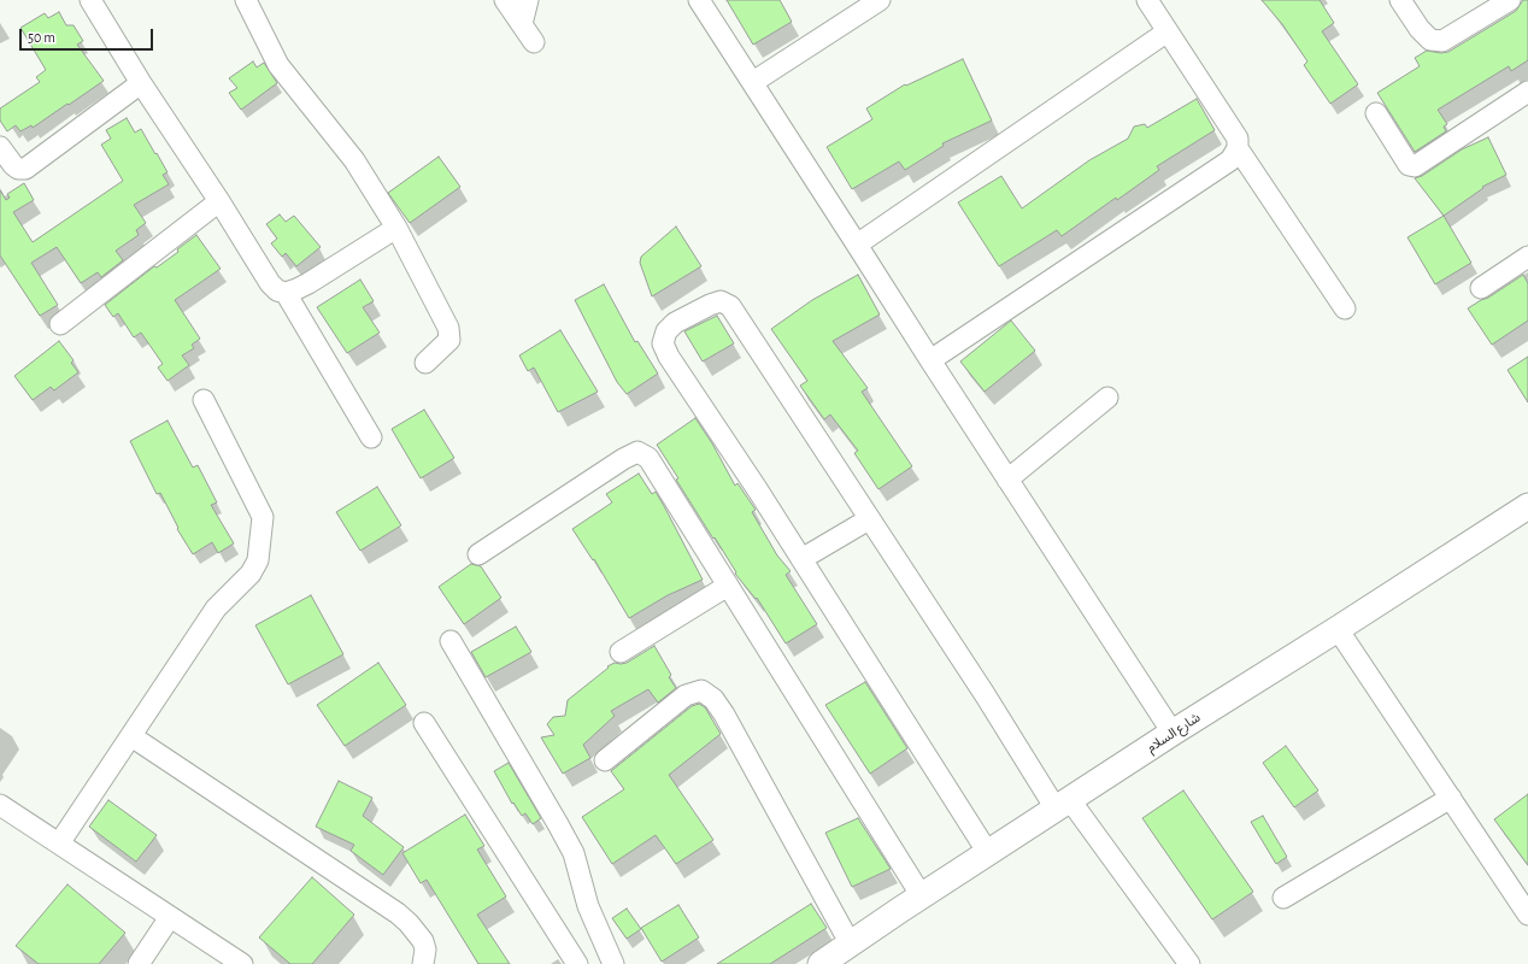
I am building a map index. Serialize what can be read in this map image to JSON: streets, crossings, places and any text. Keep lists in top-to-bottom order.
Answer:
{
  "streets": {
    "main road": ["شارع السلام"]
  },
  "scale_bar": "50 m"
}
